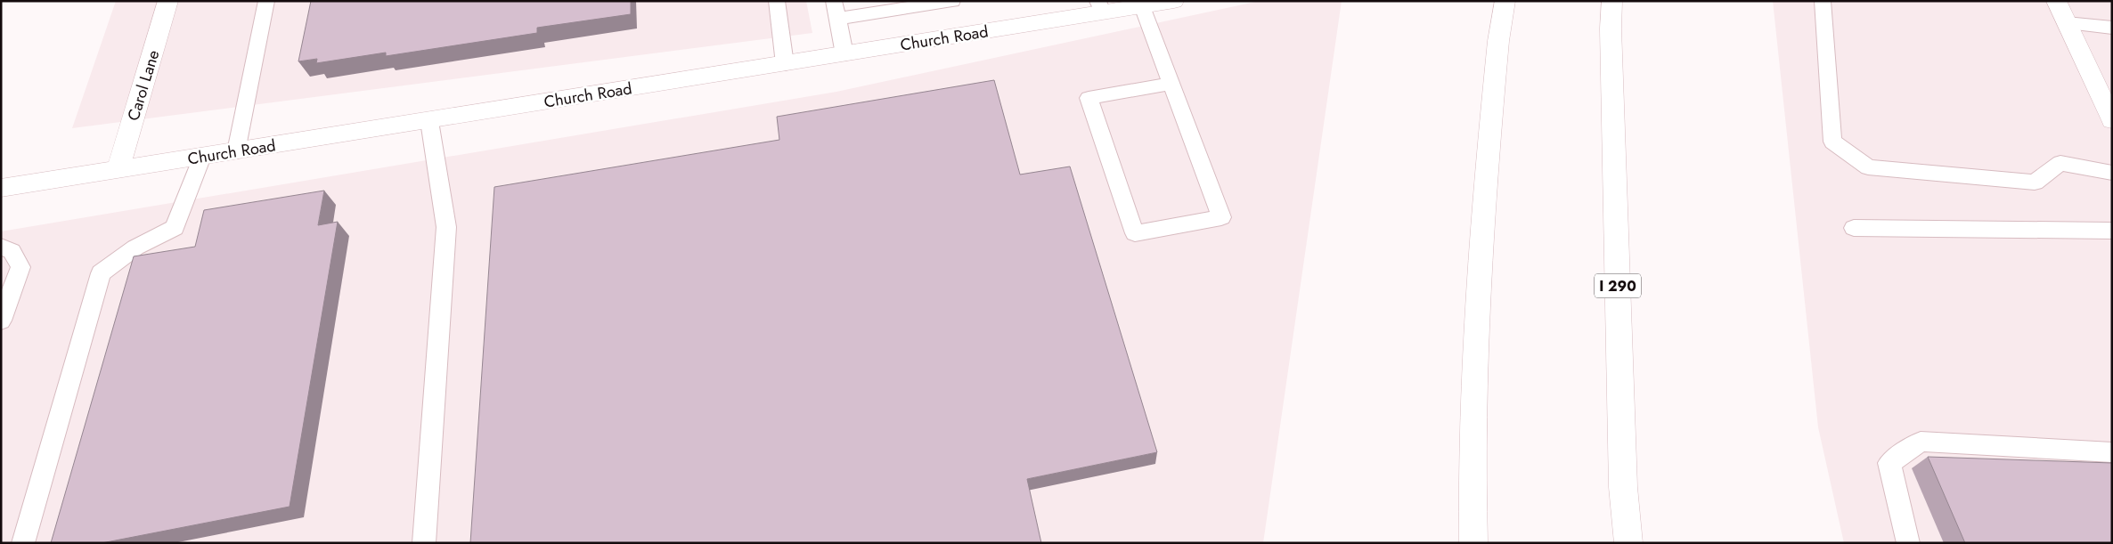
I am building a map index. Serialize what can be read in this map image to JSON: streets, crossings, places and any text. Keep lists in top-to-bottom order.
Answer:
{
  "streets": {
    "main road": ["Church Road", "Carol Lane", "I 290"]
  },
  "crossings": [
    ["Church Road", "Carol Lane"]
  ]
}
